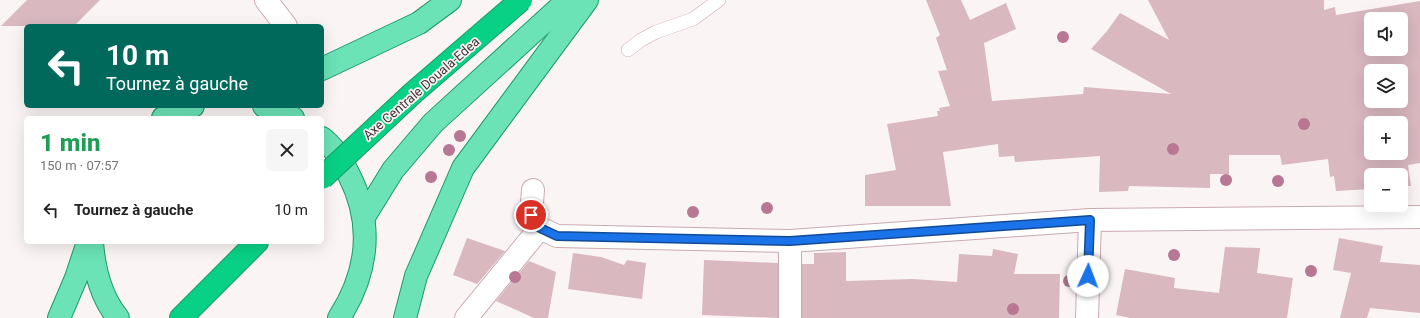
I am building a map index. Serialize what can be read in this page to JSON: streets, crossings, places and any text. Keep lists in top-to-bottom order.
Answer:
{
  "streets": {
    "highway": ["Axe Centrale Douala-Edea"]
  },
  "page": {
    "map_buttons": ["+", "−"],
    "turn": ["10 m", "Tournez à gauche"],
    "heading": ["1 min", "150 m · 07:57"],
    "list": [
      {
        "name": "Tournez à gauche",
        "value": "10 m"
      }
    ]
  }
}
